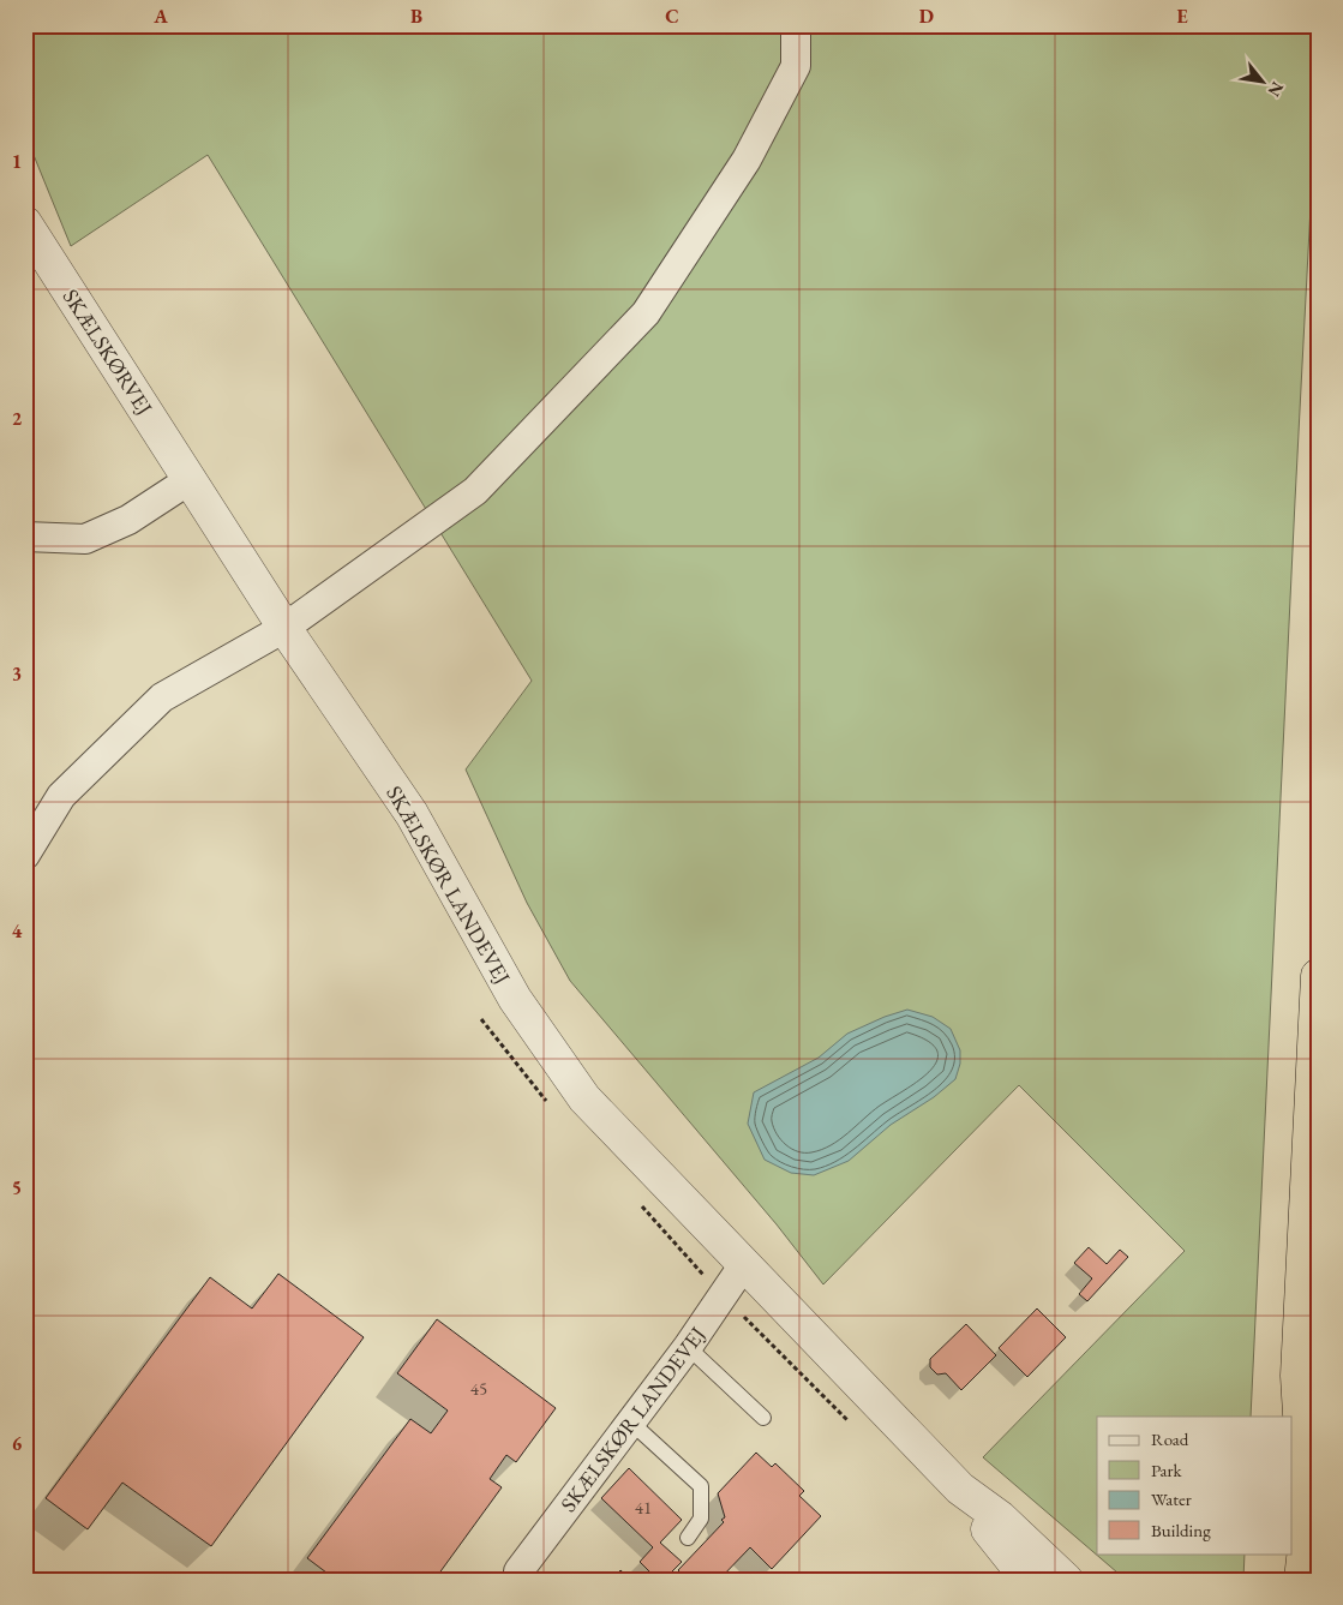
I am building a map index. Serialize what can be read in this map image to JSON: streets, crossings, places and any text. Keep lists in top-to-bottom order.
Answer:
{
  "streets": {
    "street": ["SKÆLSKØRVEJ", "SKÆLSKØR LANDEVEJ"]
  },
  "crossings": [
    ["SKÆLSKØRVEJ", "SKÆLSKØR LANDEVEJ"]
  ],
  "house_numbers": ["45", "41"],
  "legend": [
    "Road",
    "Park",
    "Water",
    "Building"
  ],
  "north": "bottom right",
  "grid": {
    "columns": [
      "A",
      "B",
      "C",
      "D",
      "E"
    ],
    "rows": [
      "1",
      "2",
      "3",
      "4",
      "5",
      "6"
    ]
  }
}
